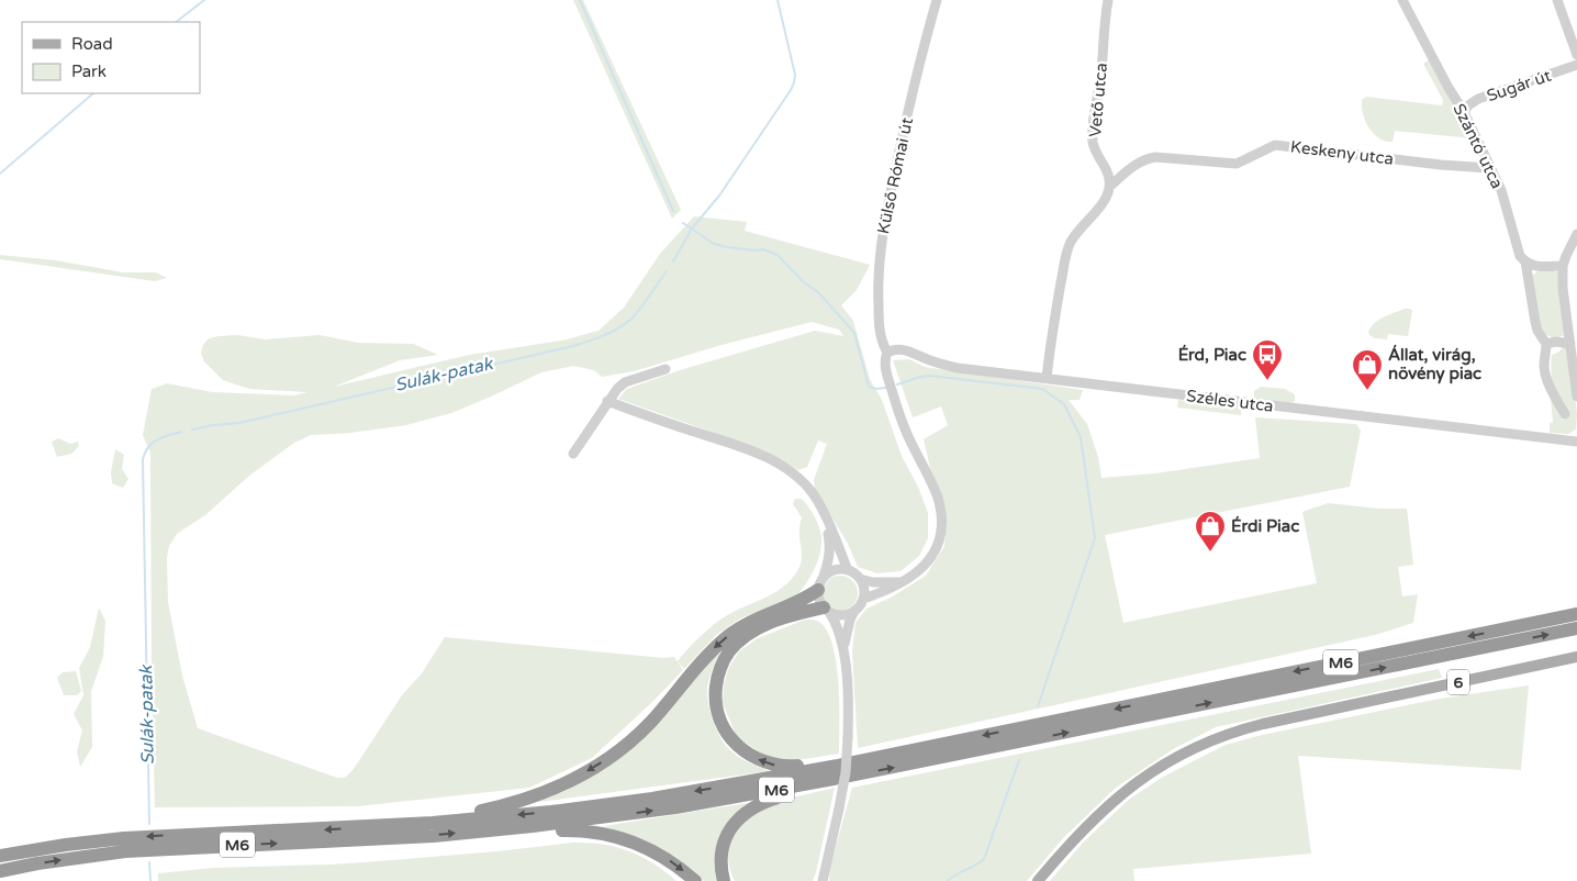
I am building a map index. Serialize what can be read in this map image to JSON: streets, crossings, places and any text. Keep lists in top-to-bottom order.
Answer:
{
  "streets": {
    "highway": ["M6"],
    "main road": ["6"],
    "street": [
      "Sugár út",
      "Vető utca",
      "Szántó utca",
      "Keskeny utca",
      "Külső Római út",
      "Széles utca"
    ]
  },
  "crossings": [
    ["Sugár út", "Szántó utca"],
    ["Vető utca", "Keskeny utca"],
    ["Szántó utca", "Keskeny utca"],
    ["Külső Római út", "Széles utca"]
  ],
  "water": ["Sulák-patak"],
  "places": {
    "bus stop": ["Érd, Piac"],
    "shop": ["Állat, virág, növény piac", "Érdi Piac"]
  },
  "legend": ["Road", "Park"]
}
